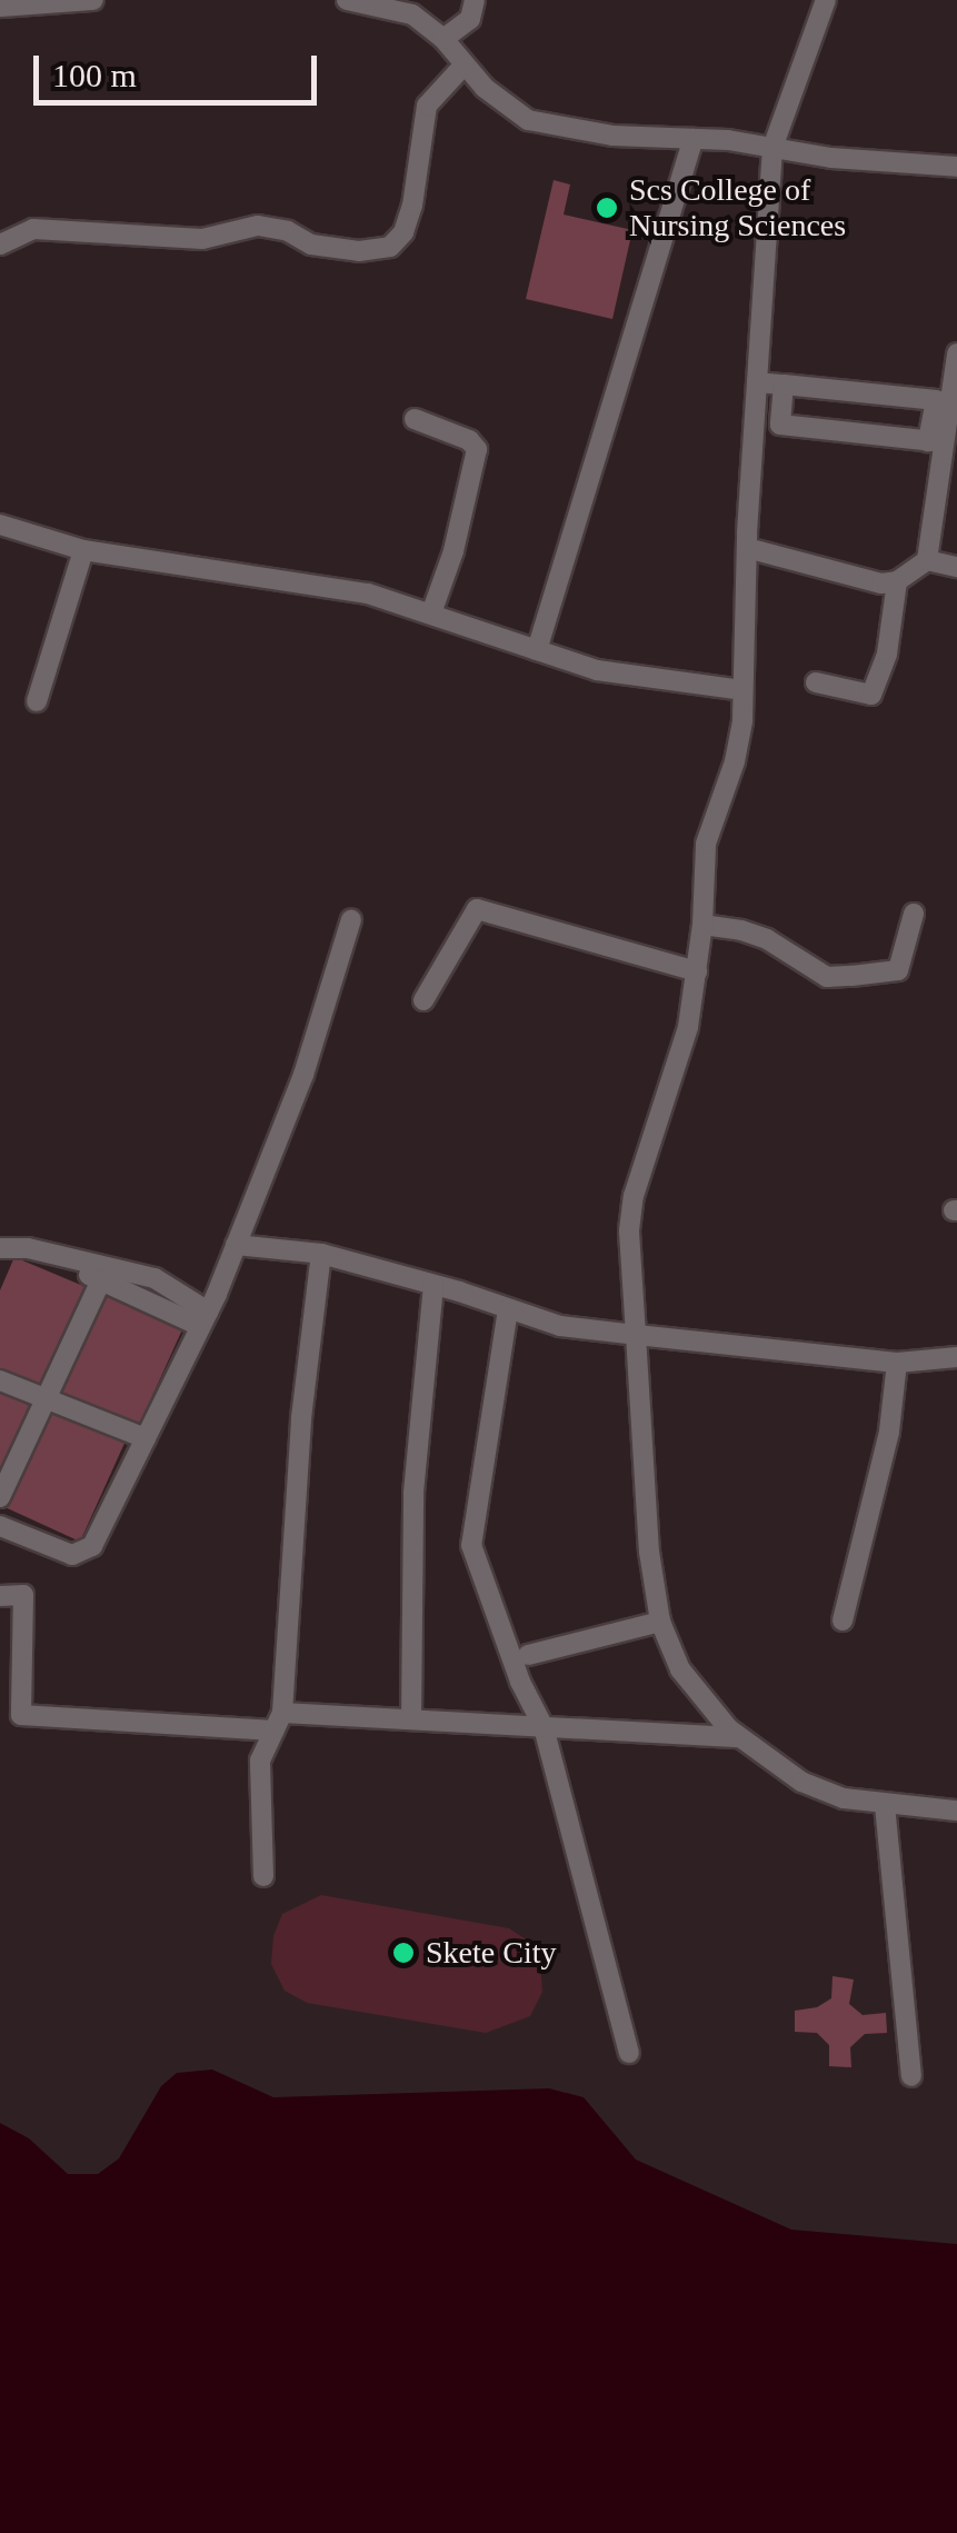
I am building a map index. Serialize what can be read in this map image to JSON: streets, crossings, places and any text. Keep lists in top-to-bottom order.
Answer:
{
  "places": ["Scs College of Nursing Sciences", "Skete City"],
  "scale_bar": "100 m"
}
